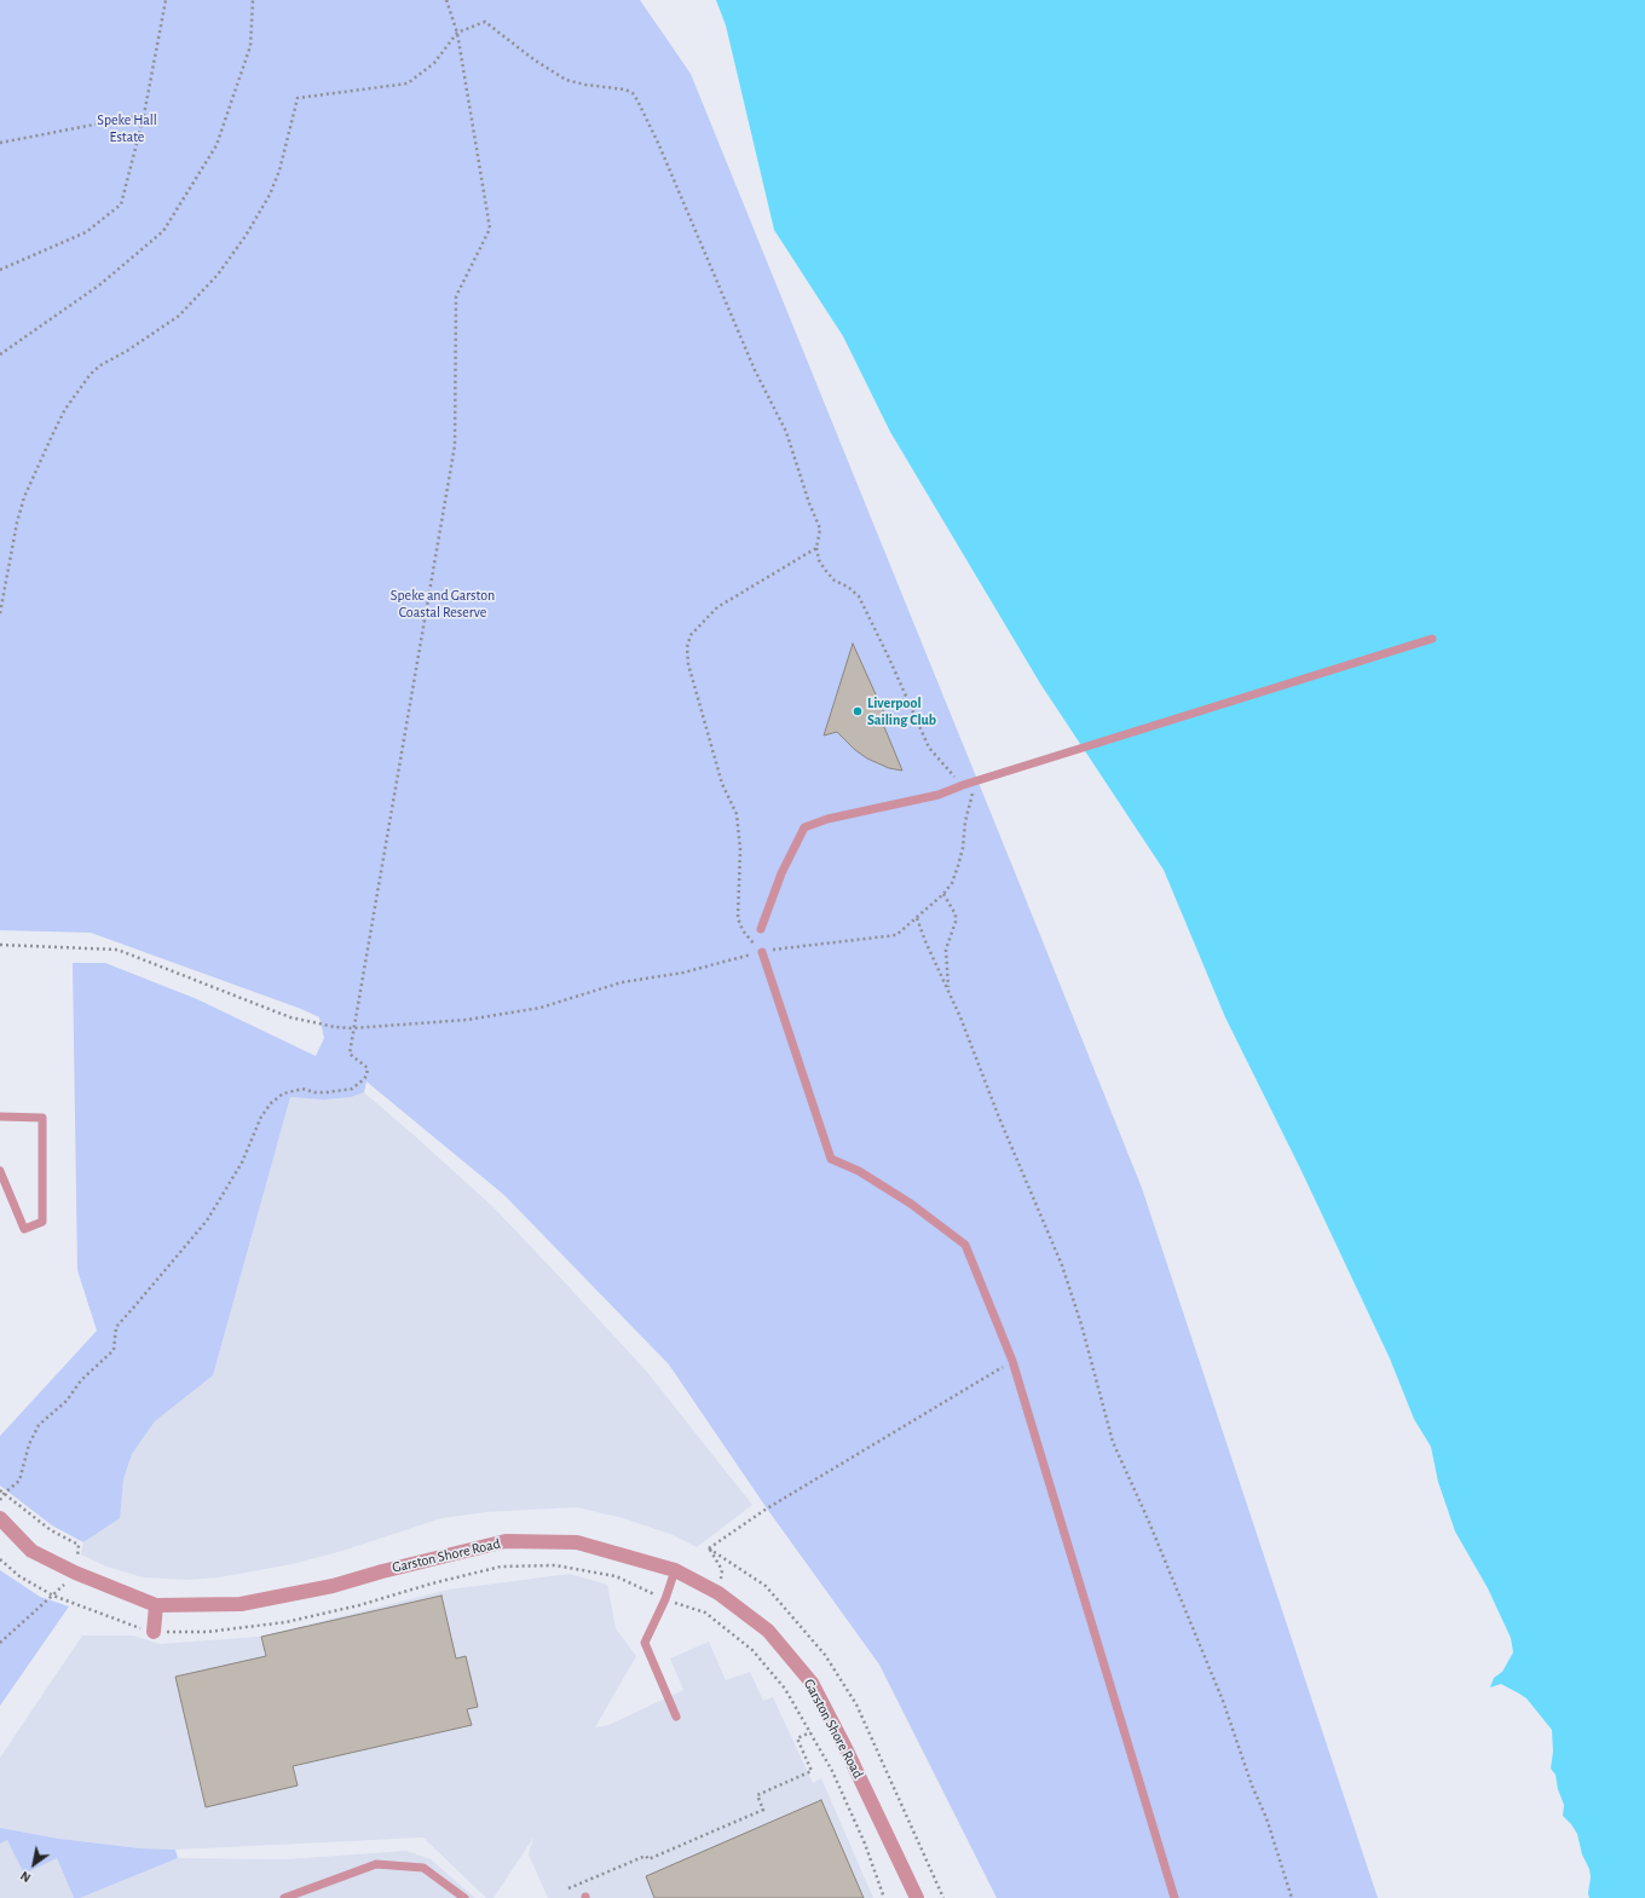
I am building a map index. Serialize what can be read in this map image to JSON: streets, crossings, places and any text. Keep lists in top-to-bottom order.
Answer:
{
  "streets": {
    "street": ["Garston Shore Road"]
  },
  "parks": ["Speke Hall Estate", "Speke and Garston Coastal Reserve"],
  "places": ["Liverpool Sailing Club"],
  "north": "bottom left"
}
